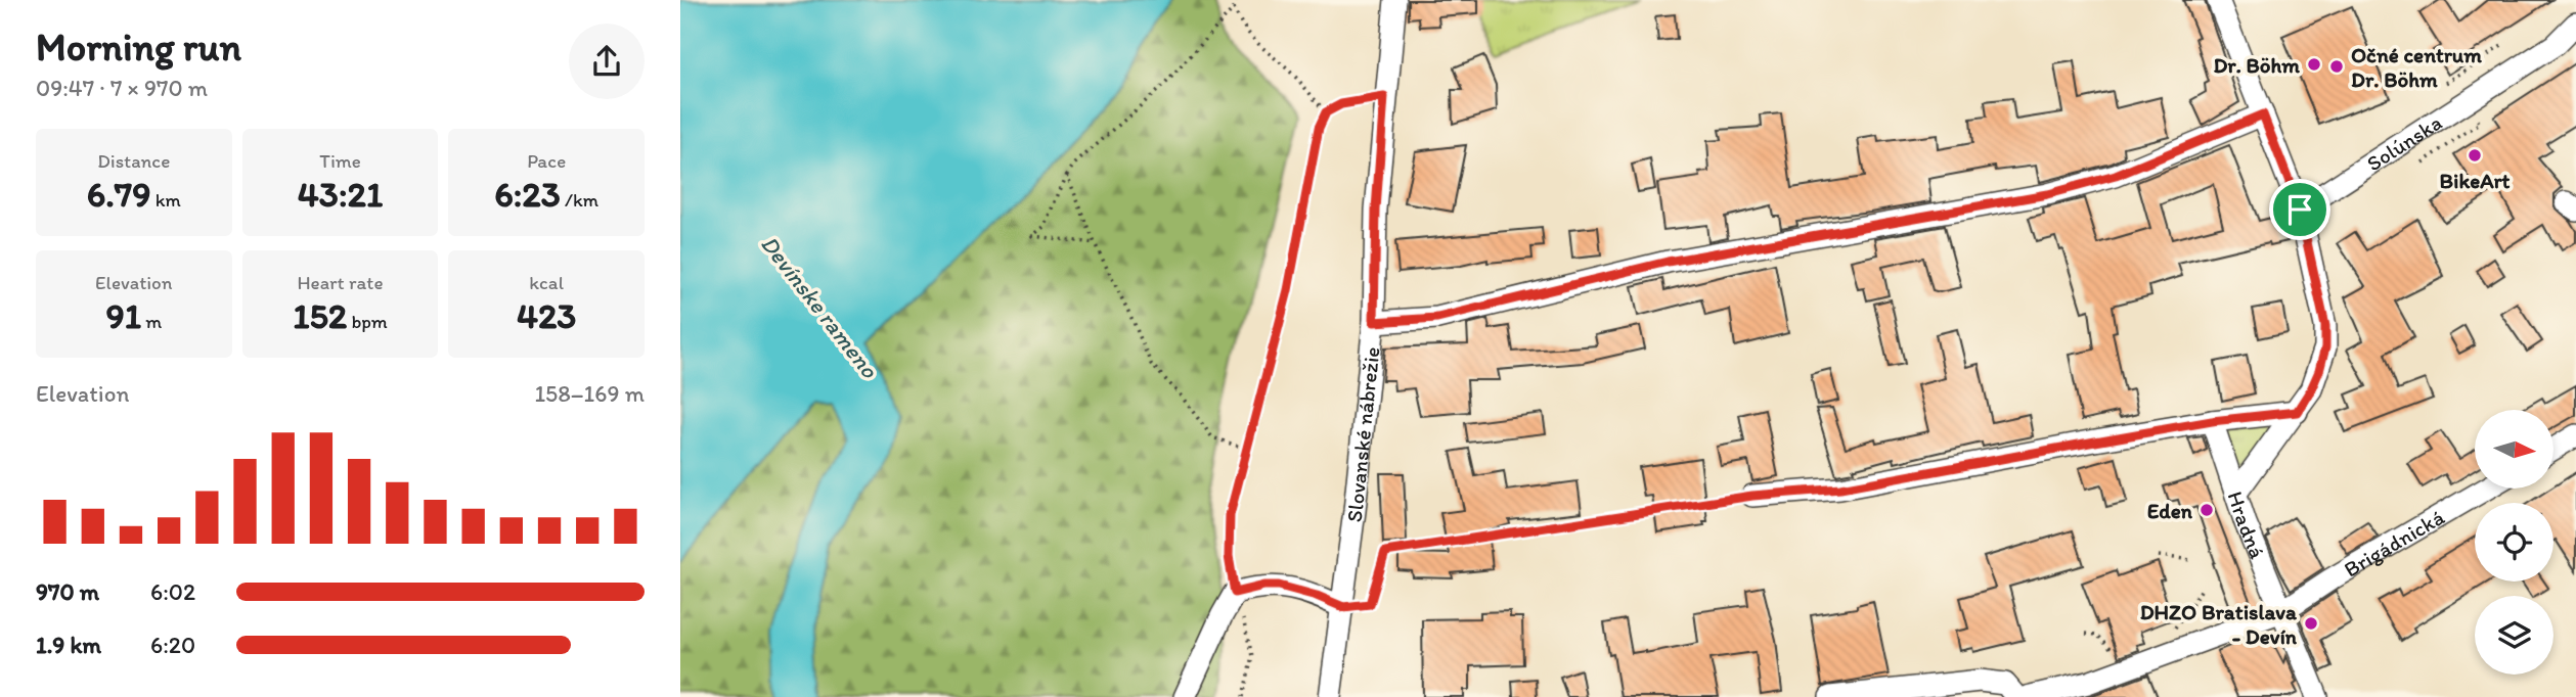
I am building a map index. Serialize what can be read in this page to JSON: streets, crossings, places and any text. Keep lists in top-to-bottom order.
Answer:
{
  "streets": {
    "street": [
      "Solúnska",
      "Slovanské nábrežie",
      "Hradná",
      "Brigádnická"
    ]
  },
  "crossings": [
    ["Solúnska", "Hradná"],
    ["Hradná", "Brigádnická"]
  ],
  "water": ["Devínske rameno"],
  "places": [
    "Dr. Böhm",
    "Očné centrum Dr. Böhm",
    "BikeArt",
    "Eden",
    "DHZO Bratislava - Devín"
  ],
  "north": "right",
  "page": {
    "heading": ["Morning run", "09:47 · 7 × 970 m"],
    "stats": [
      ["Distance", "6.79 km"],
      ["Time", "43:21"],
      ["Pace", "6:23 /km"],
      ["Elevation", "91 m"],
      ["Heart rate", "152 bpm"],
      ["kcal", "423"]
    ],
    "chart": ["Elevation", "158–169 m"],
    "list": [
      {
        "name": "970 m",
        "note": "6:02"
      },
      {
        "name": "1.9 km",
        "note": "6:20"
      }
    ]
  }
}
